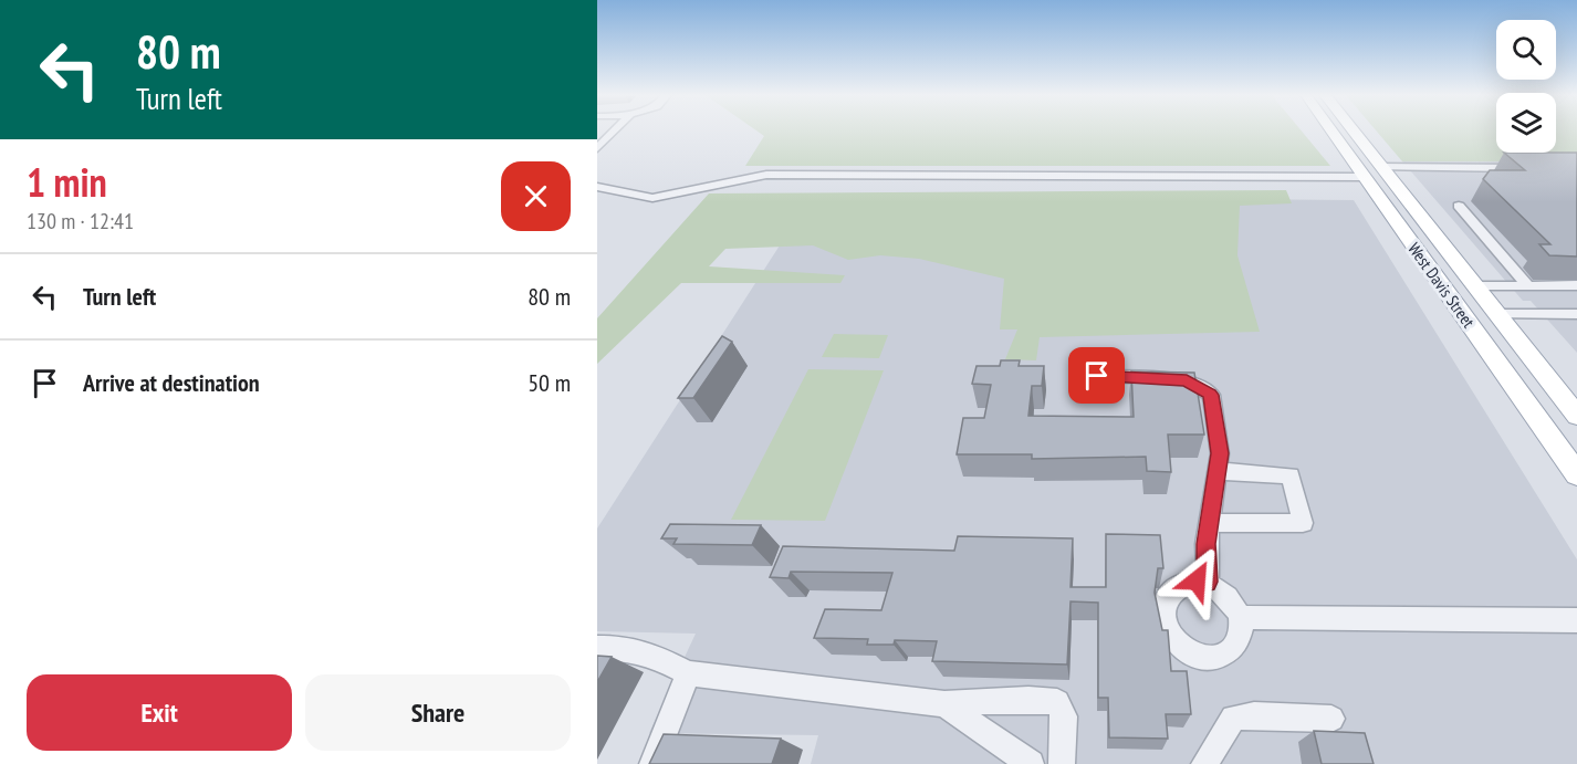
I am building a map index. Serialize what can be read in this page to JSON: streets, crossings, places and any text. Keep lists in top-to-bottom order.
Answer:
{
  "streets": {
    "main road": ["West Davis Street"]
  },
  "page": {
    "turn": ["80 m", "Turn left"],
    "heading": ["1 min", "130 m · 12:41"],
    "list": [
      {
        "name": "Turn left",
        "value": "80 m"
      },
      {
        "name": "Arrive at destination",
        "value": "50 m"
      }
    ],
    "buttons": ["Exit", "Share"]
  }
}
